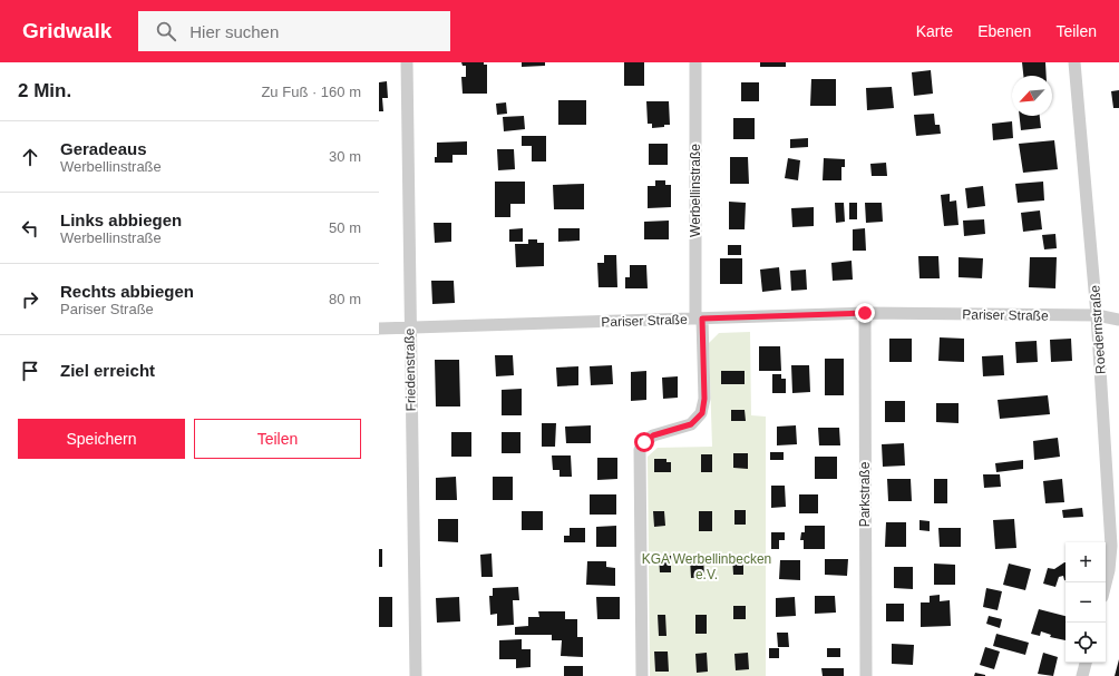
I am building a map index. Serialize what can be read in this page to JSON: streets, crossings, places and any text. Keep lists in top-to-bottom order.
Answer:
{
  "streets": {
    "street": [
      "Werbellinstraße",
      "Pariser Straße",
      "Roedernstraße",
      "Friedenstraße",
      "Parkstraße"
    ]
  },
  "crossings": [
    ["Werbellinstraße", "Pariser Straße"],
    ["Pariser Straße", "Roedernstraße"],
    ["Pariser Straße", "Friedenstraße"],
    ["Pariser Straße", "Parkstraße"]
  ],
  "parks": ["KGA Werbellinbecken e.V."],
  "north": "bottom left",
  "page": {
    "header": "Gridwalk",
    "search": "Hier suchen",
    "nav": ["Karte", "Ebenen", "Teilen"],
    "heading": ["2 Min.", "Zu Fuß · 160 m"],
    "list": [
      ["Geradeaus", "Werbellinstraße", "30 m"],
      ["Links abbiegen", "Werbellinstraße", "50 m"],
      ["Rechts abbiegen", "Pariser Straße", "80 m"],
      "Ziel erreicht"
    ],
    "buttons": ["Speichern", "Teilen"],
    "map_buttons": ["+", "−"]
  }
}
